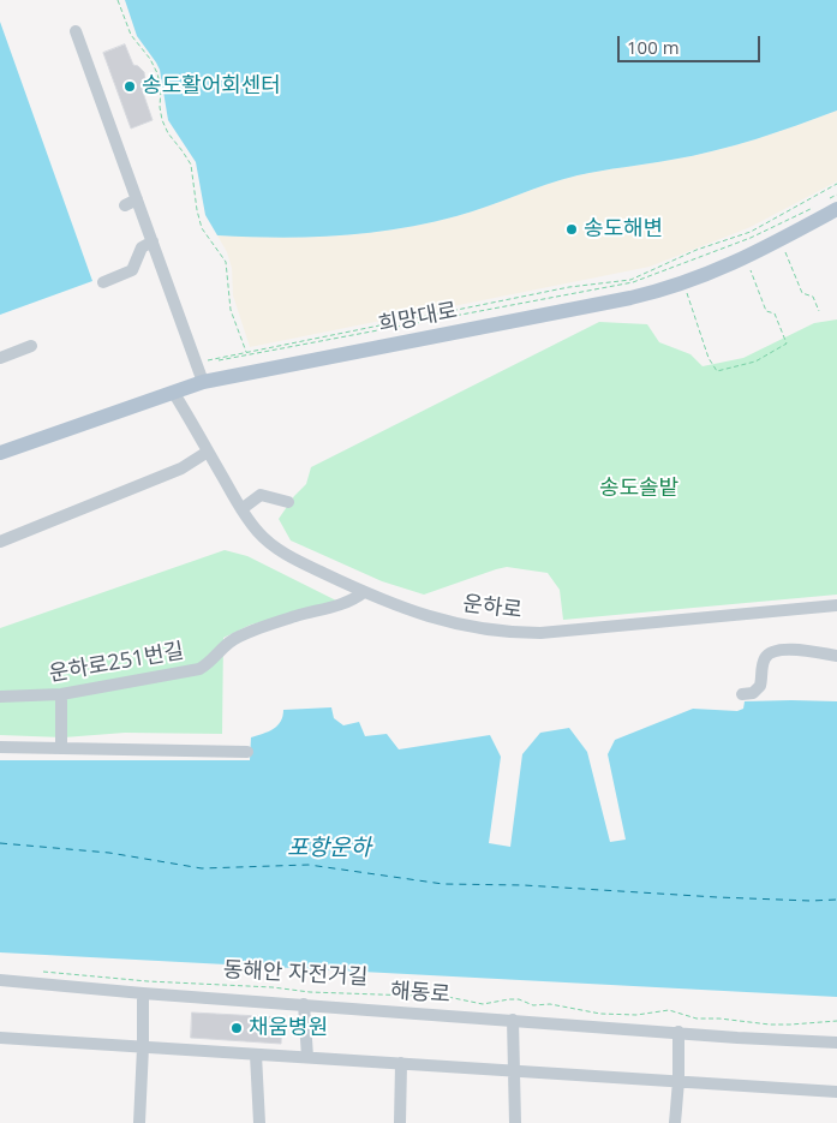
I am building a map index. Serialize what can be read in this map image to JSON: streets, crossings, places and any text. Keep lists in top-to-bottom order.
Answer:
{
  "streets": {
    "main road": ["희망대로"],
    "street": ["운하로", "운하로251번길", "해동로"],
    "path": ["동해안 자전거길"]
  },
  "crossings": [
    ["희망대로", "운하로"],
    ["운하로", "운하로251번길"]
  ],
  "water": ["포항운하"],
  "parks": ["송도솔밭"],
  "places": ["송도활어회센터", "송도해변", "채움병원"],
  "scale_bar": "100 m"
}
